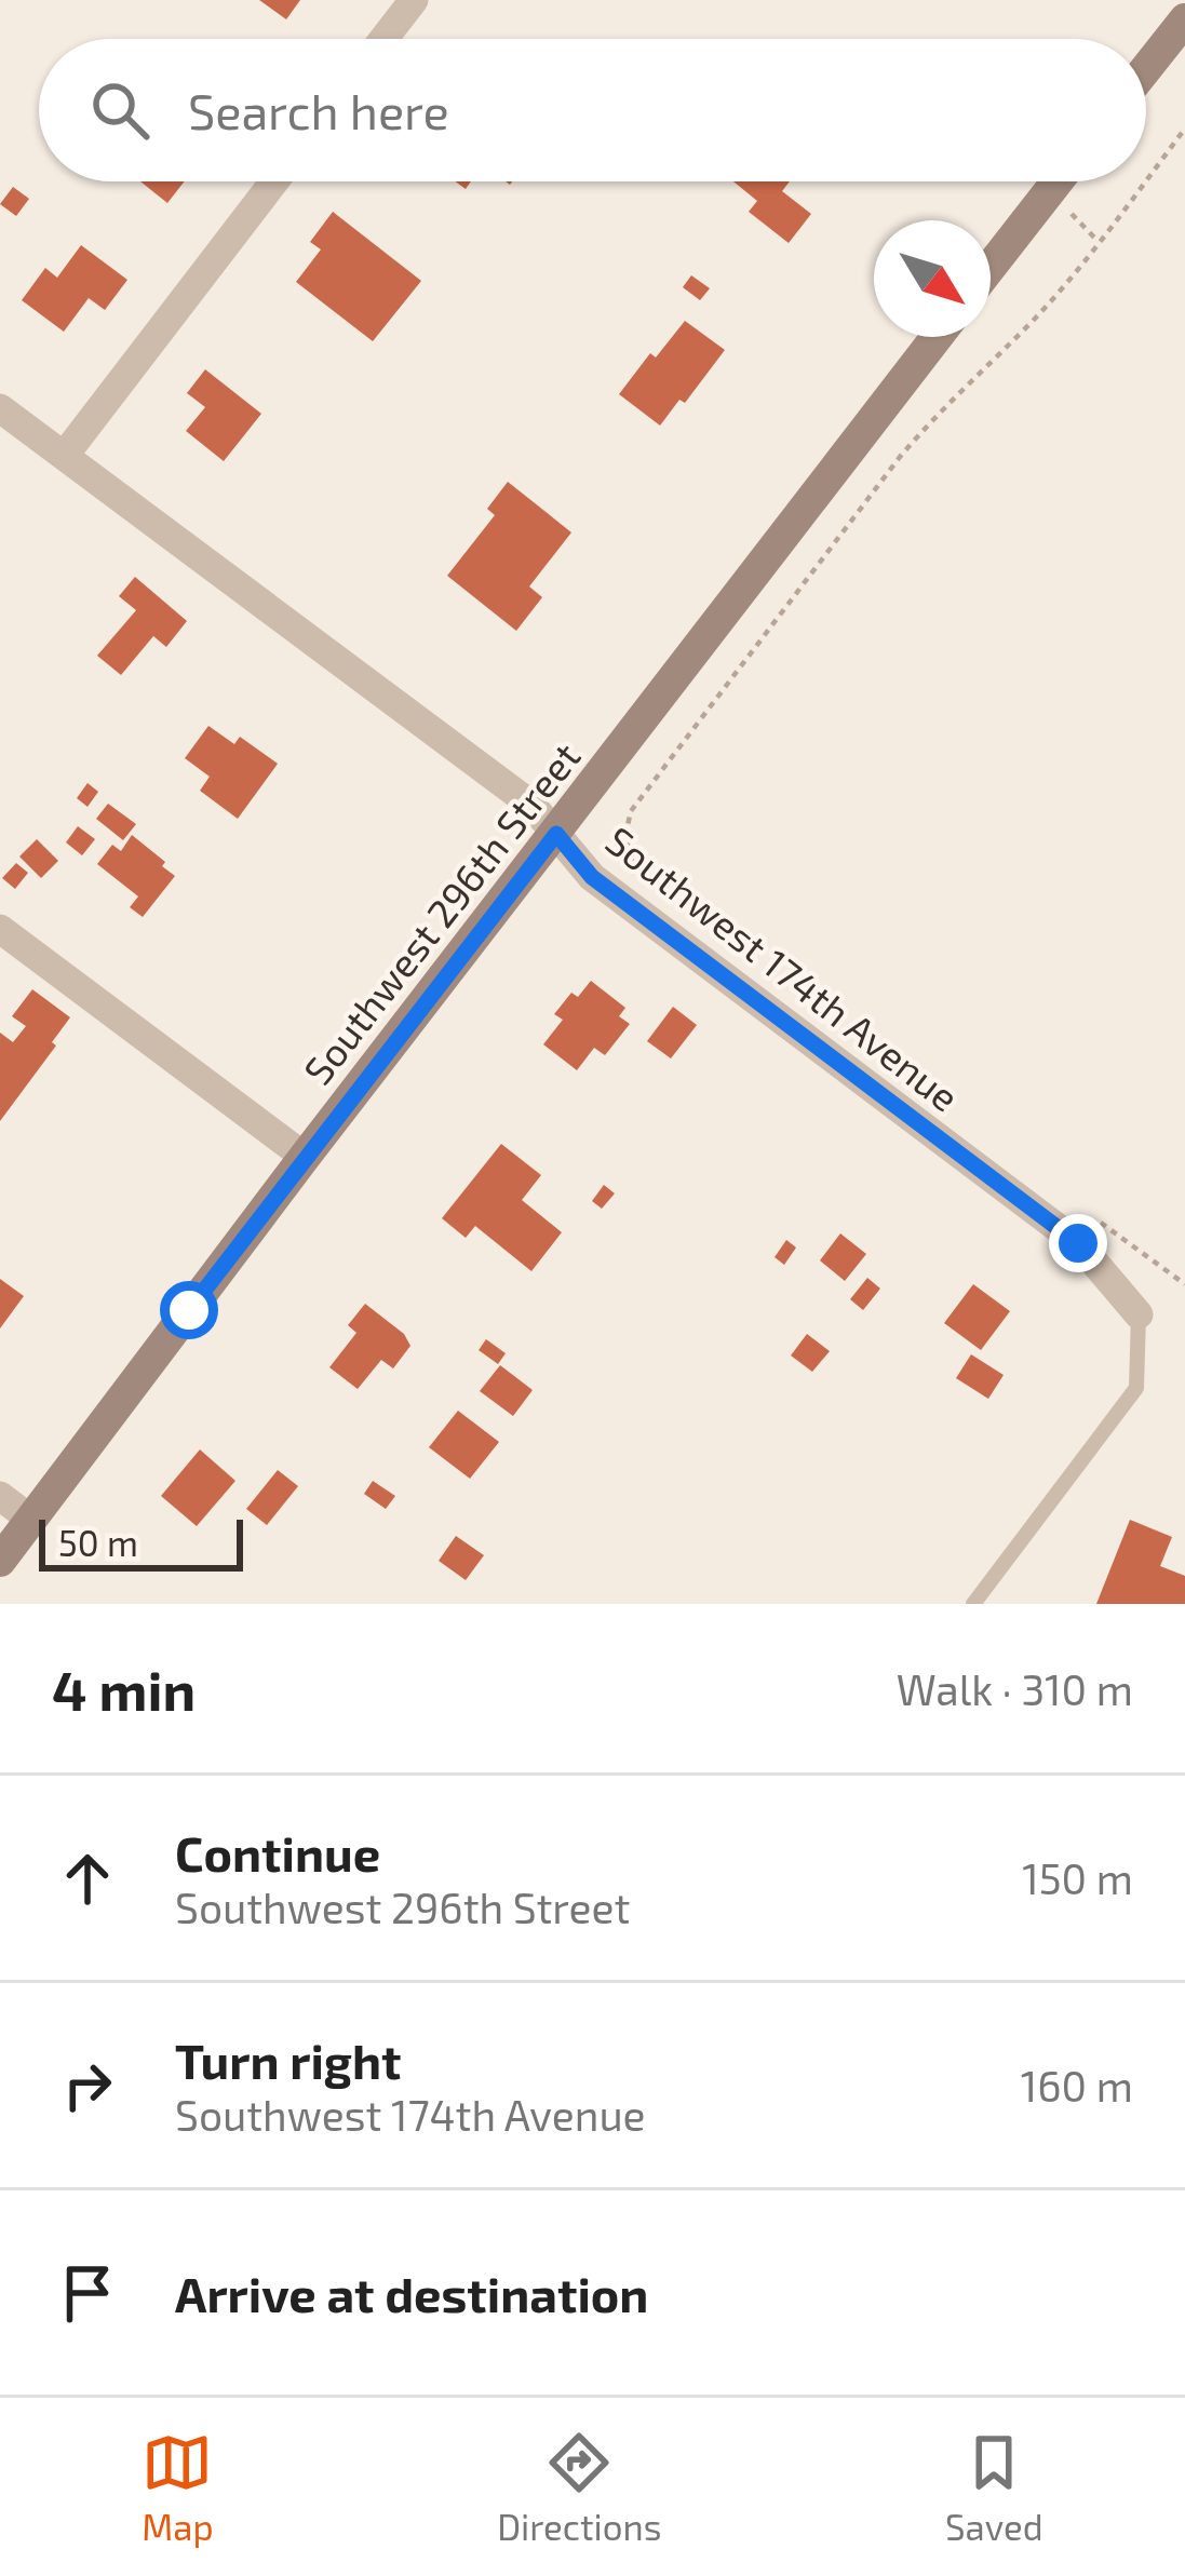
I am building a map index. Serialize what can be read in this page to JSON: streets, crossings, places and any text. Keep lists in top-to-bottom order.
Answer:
{
  "streets": {
    "street": ["Southwest 296th Street", "Southwest 174th Avenue"]
  },
  "crossings": [
    ["Southwest 296th Street", "Southwest 174th Avenue"]
  ],
  "scale_bar": "50 m",
  "north": "bottom right",
  "page": {
    "search": "Search here",
    "scale": "50 m",
    "heading": ["4 min", "Walk · 310 m"],
    "list": [
      ["Continue", "Southwest 296th Street", "150 m"],
      ["Turn right", "Southwest 174th Avenue", "160 m"],
      "Arrive at destination"
    ],
    "nav": ["Map", "Directions", "Saved"]
  }
}
